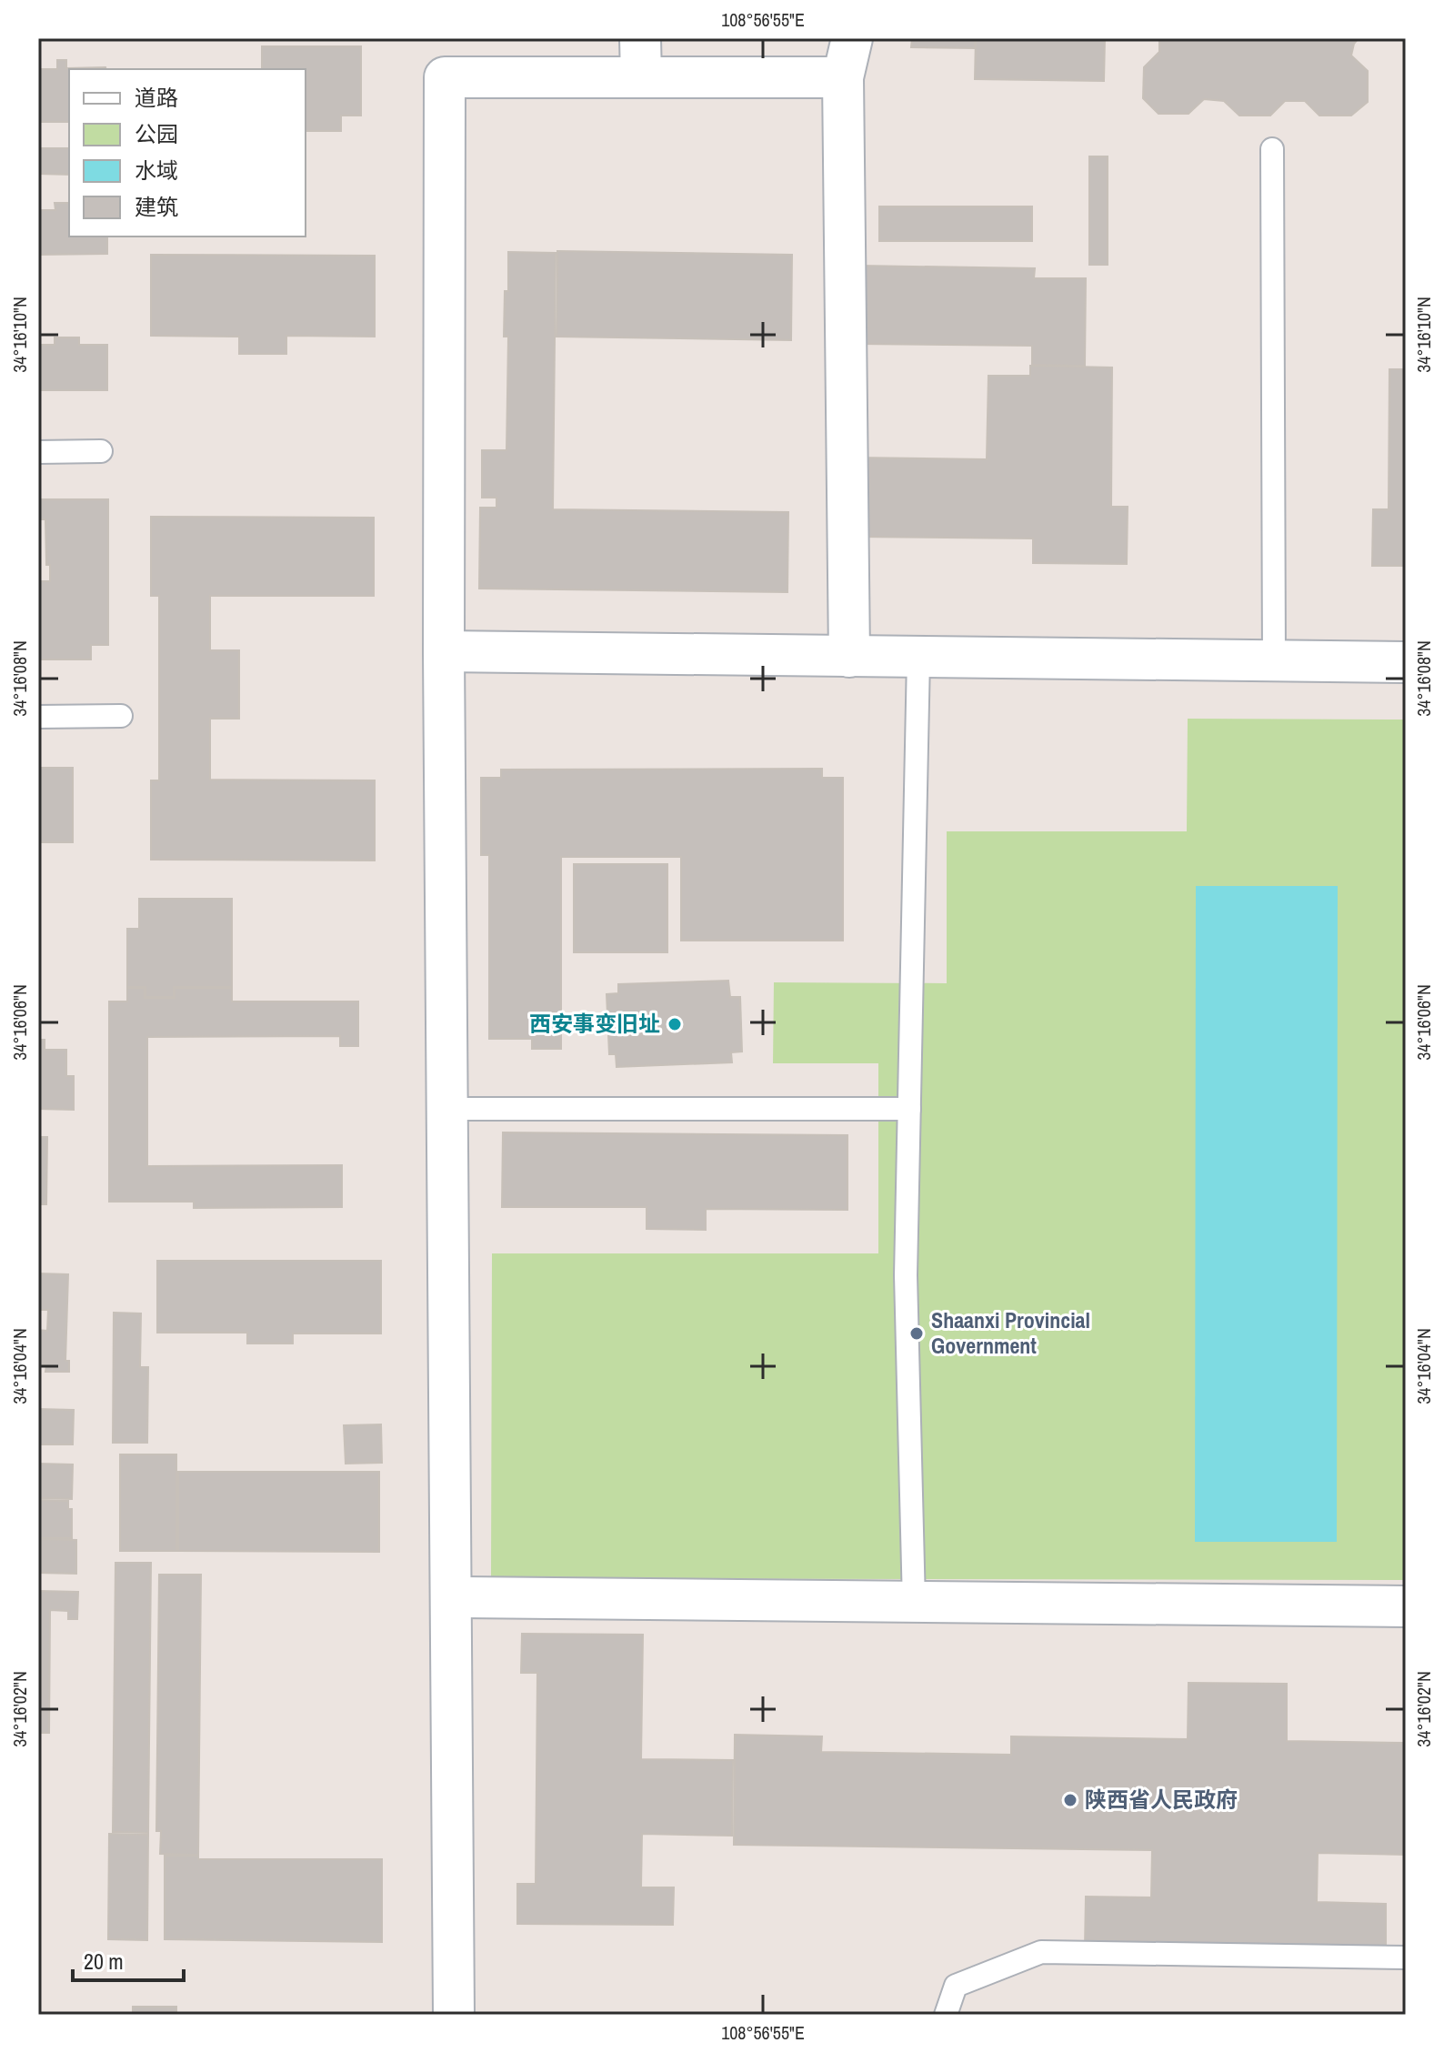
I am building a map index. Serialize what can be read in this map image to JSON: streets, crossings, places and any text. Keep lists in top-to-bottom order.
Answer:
{
  "places": ["西安事变旧址", "Shaanxi Provincial Government", "陕西省人民政府"],
  "legend": [
    "道路",
    "公园",
    "水域",
    "建筑"
  ],
  "scale_bar": "20 m",
  "coordinates": [
    "108°56'55\"E",
    "34°16'10\"N",
    "34°16'08\"N",
    "34°16'06\"N",
    "34°16'04\"N",
    "34°16'02\"N"
  ]
}
